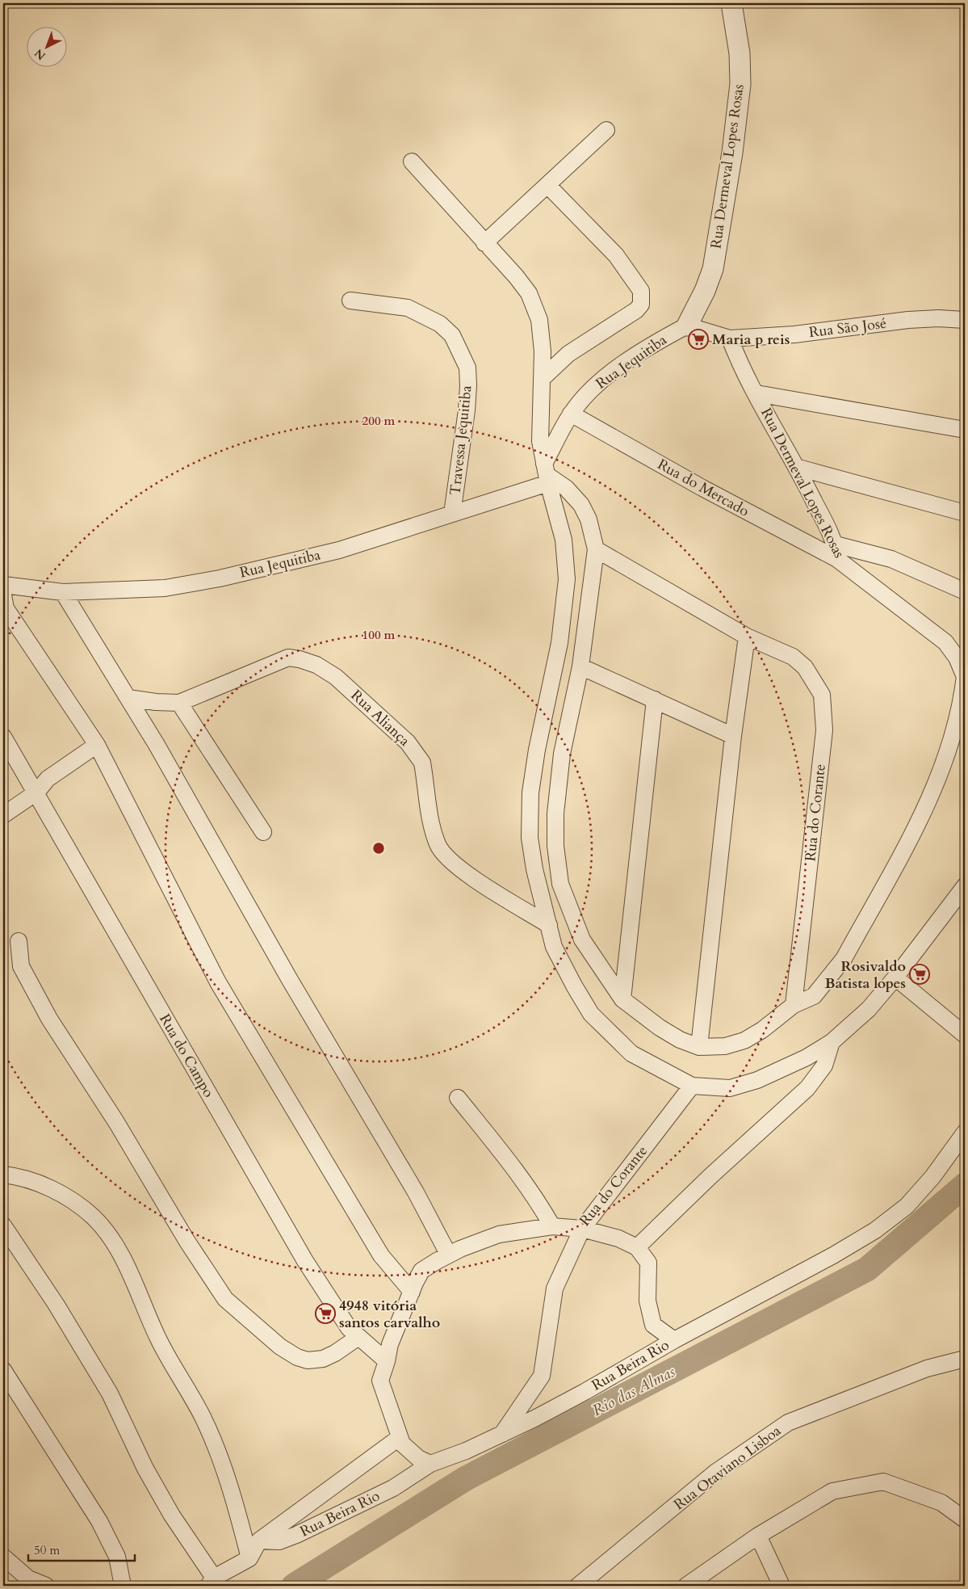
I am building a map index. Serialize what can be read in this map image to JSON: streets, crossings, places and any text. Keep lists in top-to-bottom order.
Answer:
{
  "streets": {
    "street": [
      "Rua Dermeval Lopes Rosas",
      "Rua São José",
      "Rua Jequitiba",
      "Travessa Jequitiba",
      "Rua do Mercado",
      "Rua Aliança",
      "Rua do Corante",
      "Rua do Campo",
      "Rua Beira Rio",
      "Rua Otaviano Lisboa"
    ]
  },
  "crossings": [
    ["Rua Dermeval Lopes Rosas", "Rua São José"],
    ["Rua Dermeval Lopes Rosas", "Rua Jequitiba"],
    ["Rua Dermeval Lopes Rosas", "Rua do Mercado"],
    ["Rua Jequitiba", "Travessa Jequitiba"],
    ["Rua Jequitiba", "Rua do Mercado"],
    ["Rua do Corante", "Rua do Campo"],
    ["Rua do Corante", "Rua Beira Rio"]
  ],
  "water": ["Rio das Almas"],
  "places": {
    "supermarket": ["Maria p reis", "Rosivaldo Batista lopes", "4948 vitória santos carvalho"]
  },
  "scale_bar": "50 m",
  "north": "bottom left",
  "rings": ["200 m", "100 m"]
}
